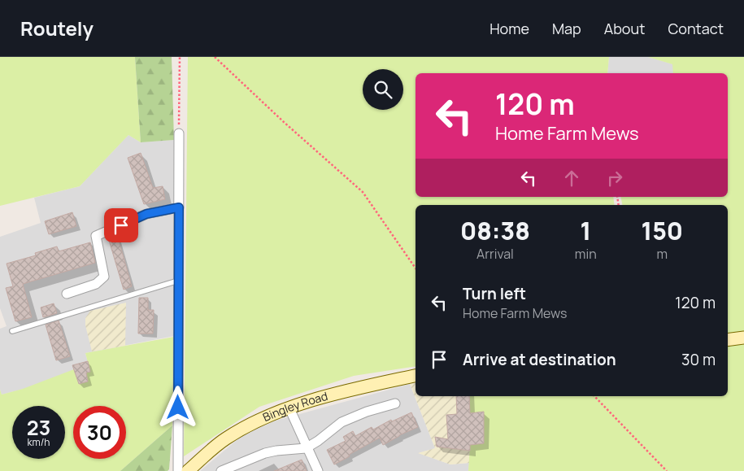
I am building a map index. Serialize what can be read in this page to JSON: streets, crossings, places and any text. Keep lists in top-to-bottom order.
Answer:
{
  "streets": {
    "street": ["Bingley Road"]
  },
  "page": {
    "header": "Routely",
    "nav": [
      "Home",
      "Map",
      "About",
      "Contact"
    ],
    "turn": ["120 m", "Home Farm Mews"],
    "eta": [
      "08:38",
      "Arrival",
      "1",
      "min",
      "150",
      "m"
    ],
    "list": [
      {
        "name": "Turn left",
        "note": "Home Farm Mews",
        "value": "120 m"
      },
      {
        "name": "Arrive at destination",
        "value": "30 m"
      }
    ],
    "speed": "23 km/h",
    "limit": "30"
  }
}
